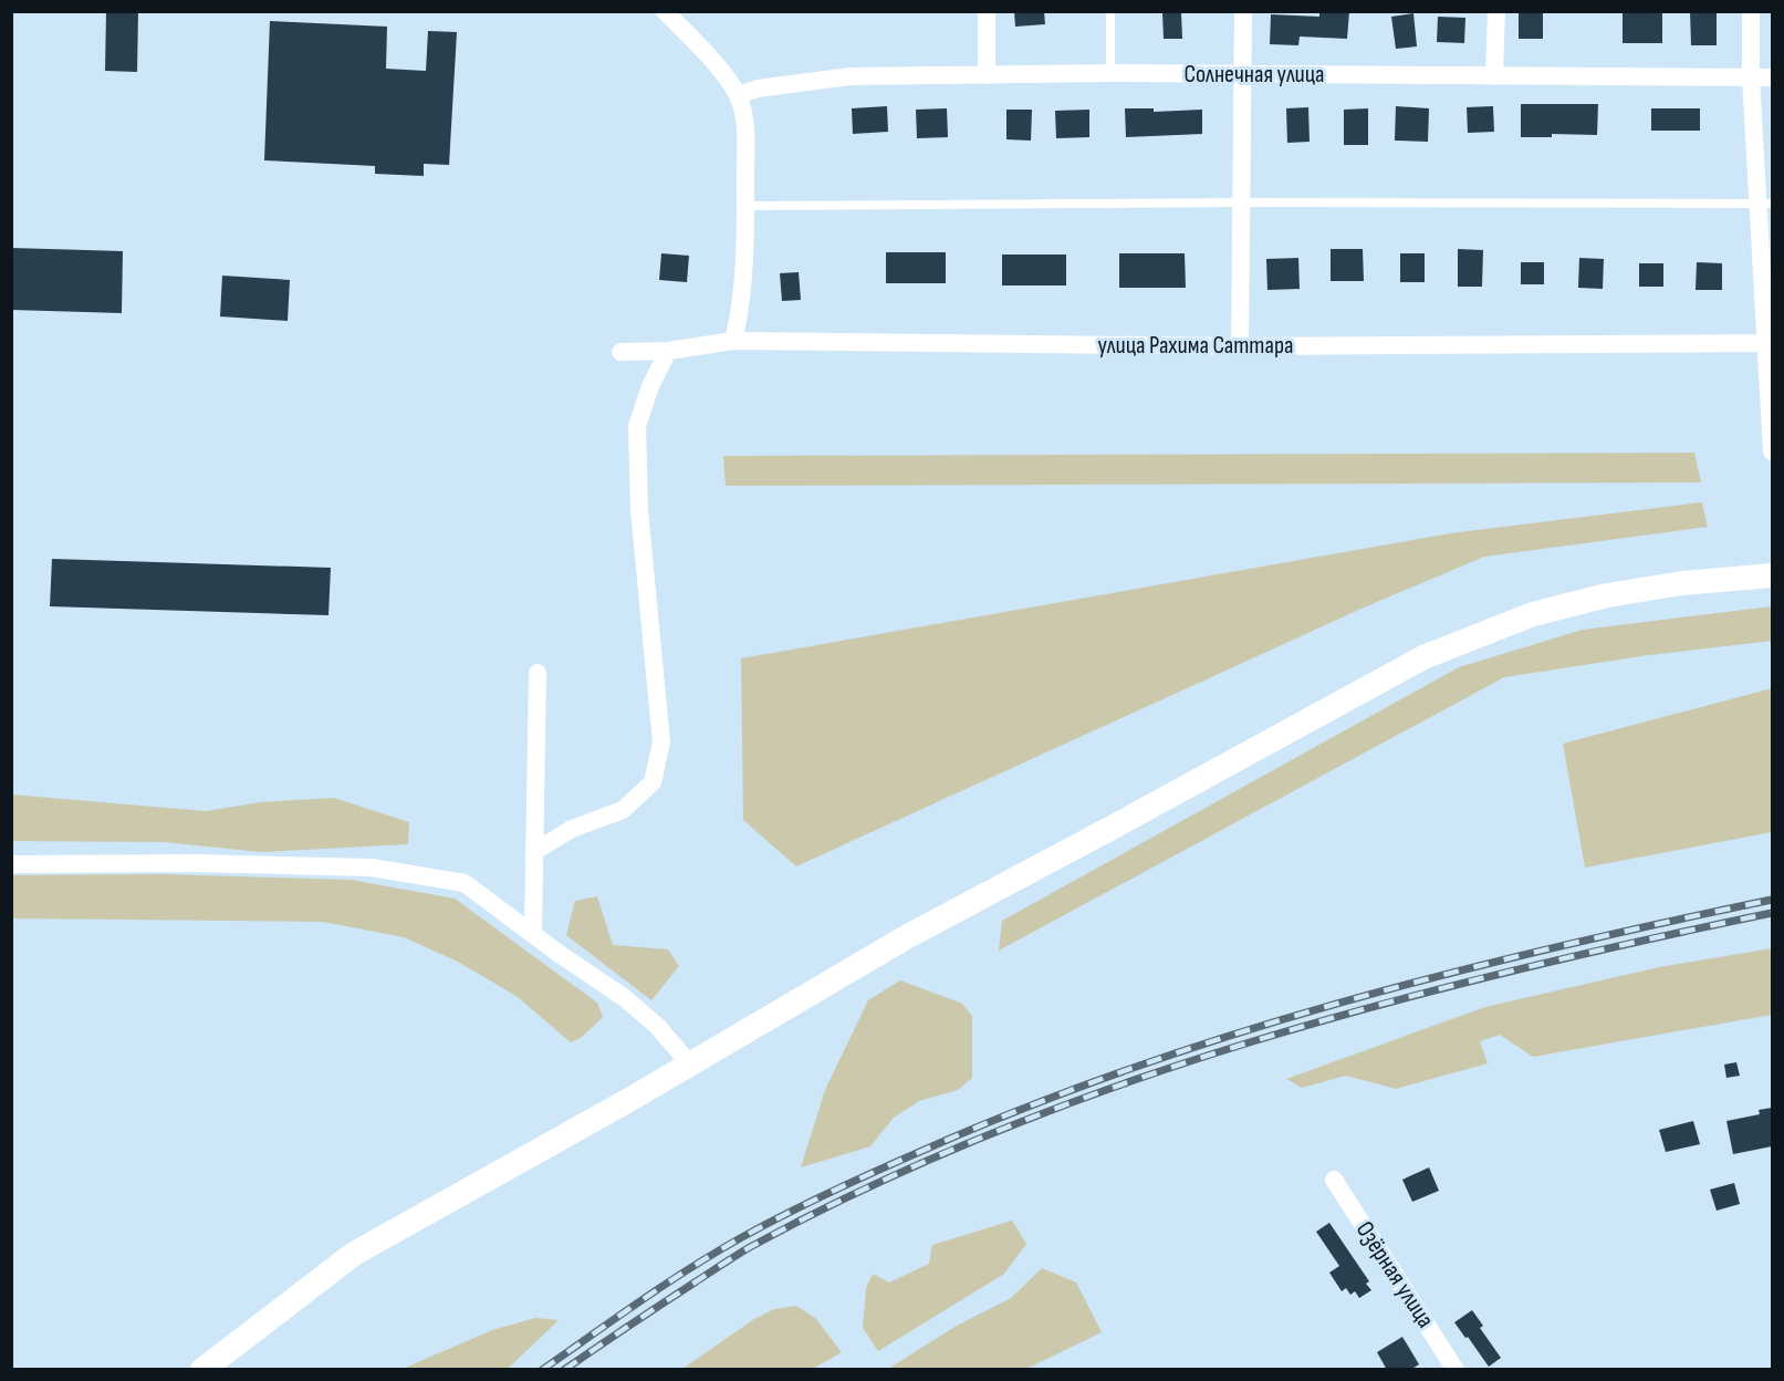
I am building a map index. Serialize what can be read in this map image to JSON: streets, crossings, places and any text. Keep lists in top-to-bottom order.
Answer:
{
  "streets": {
    "street": ["Солнечная улица", "улица Рахима Саттара", "Озёрная улица"]
  }
}
